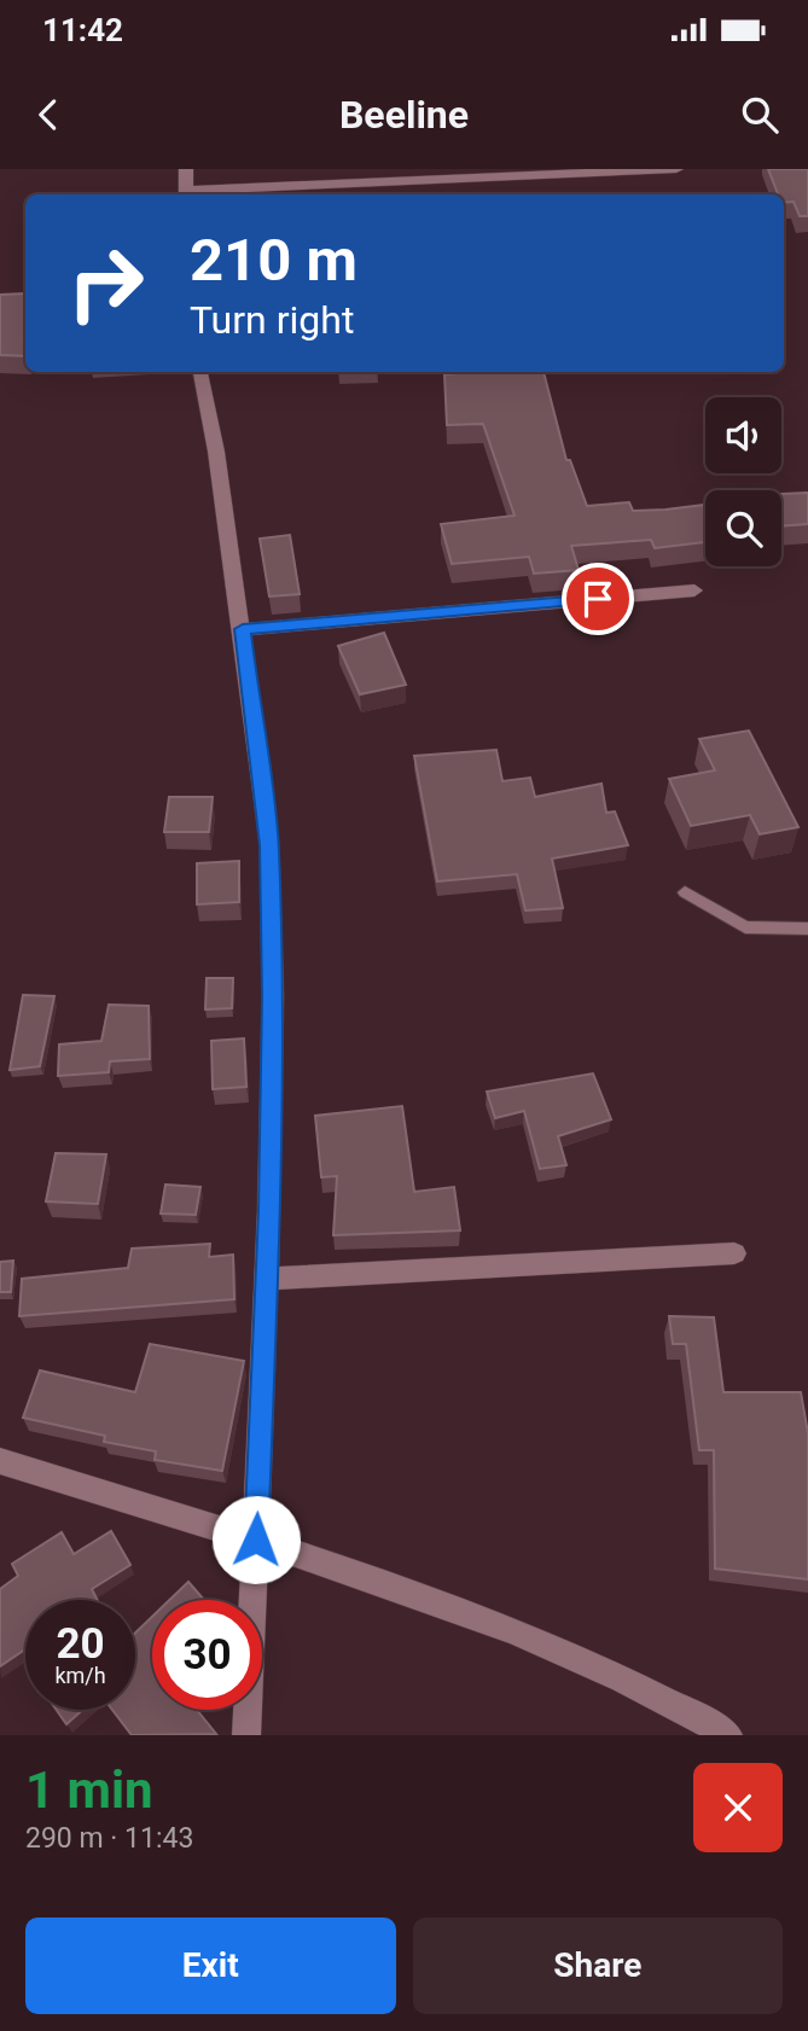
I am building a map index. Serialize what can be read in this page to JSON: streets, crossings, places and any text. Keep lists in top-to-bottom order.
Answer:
{
  "page": {
    "status": "11:42",
    "header": "Beeline",
    "turn": ["210 m", "Turn right"],
    "speed": "20 km/h",
    "limit": "30",
    "heading": ["1 min", "290 m · 11:43"],
    "buttons": ["Exit", "Share"]
  }
}
